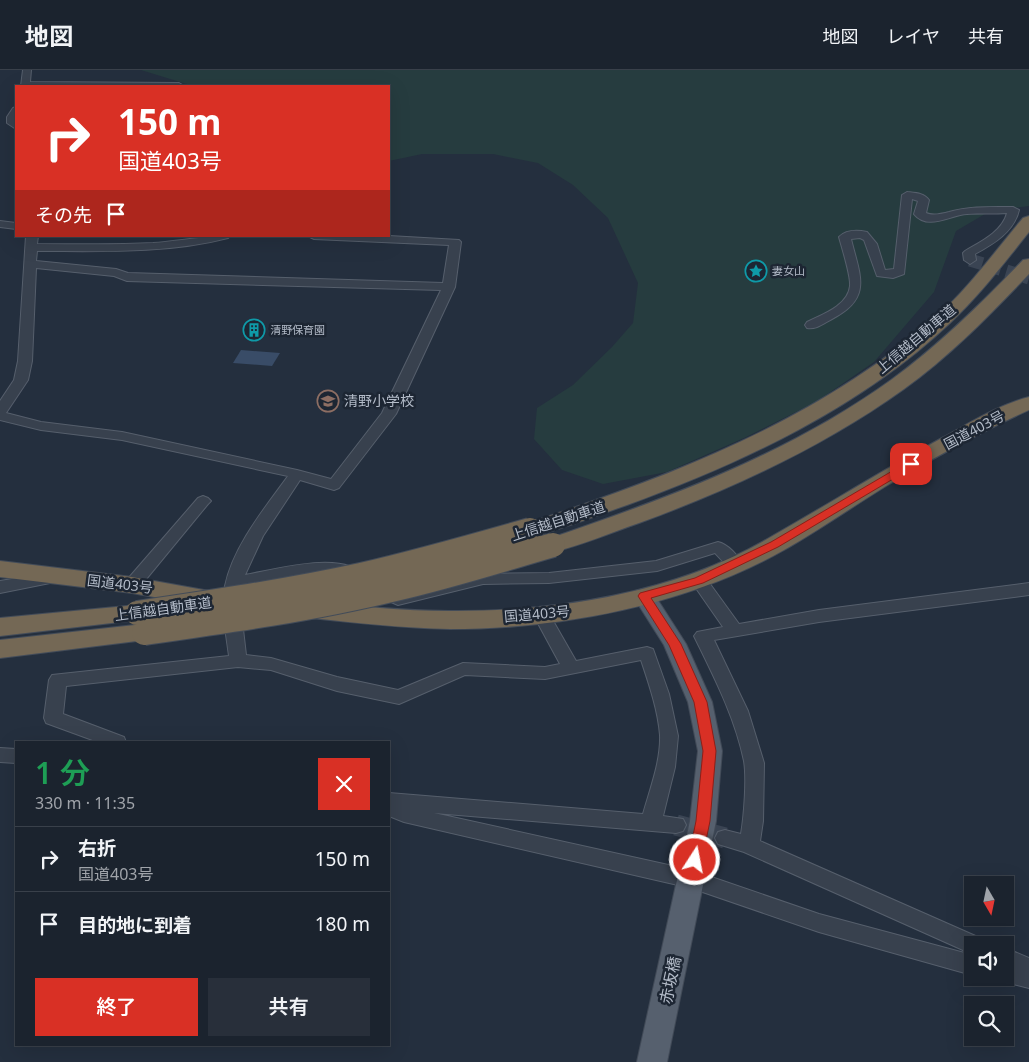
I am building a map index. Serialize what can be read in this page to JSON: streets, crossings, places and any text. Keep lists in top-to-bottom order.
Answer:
{
  "streets": {
    "highway": ["上信越自動車道", "国道403号"],
    "main road": ["赤坂橋"]
  },
  "crossings": [
    ["国道403号", "赤坂橋"]
  ],
  "places": {
    "place": ["妻女山"],
    "building": ["清野保育園"],
    "school or university": ["清野小学校"]
  },
  "north": "bottom",
  "page": {
    "header": "地図",
    "nav": ["地図", "レイヤ", "共有"],
    "turn": ["150 m", "国道403号"],
    "then": "その先",
    "heading": ["1 分", "330 m · 11:35"],
    "list": [
      {
        "name": "右折",
        "note": "国道403号",
        "value": "150 m"
      },
      {
        "name": "目的地に到着",
        "value": "180 m"
      }
    ],
    "buttons": ["終了", "共有"]
  }
}
